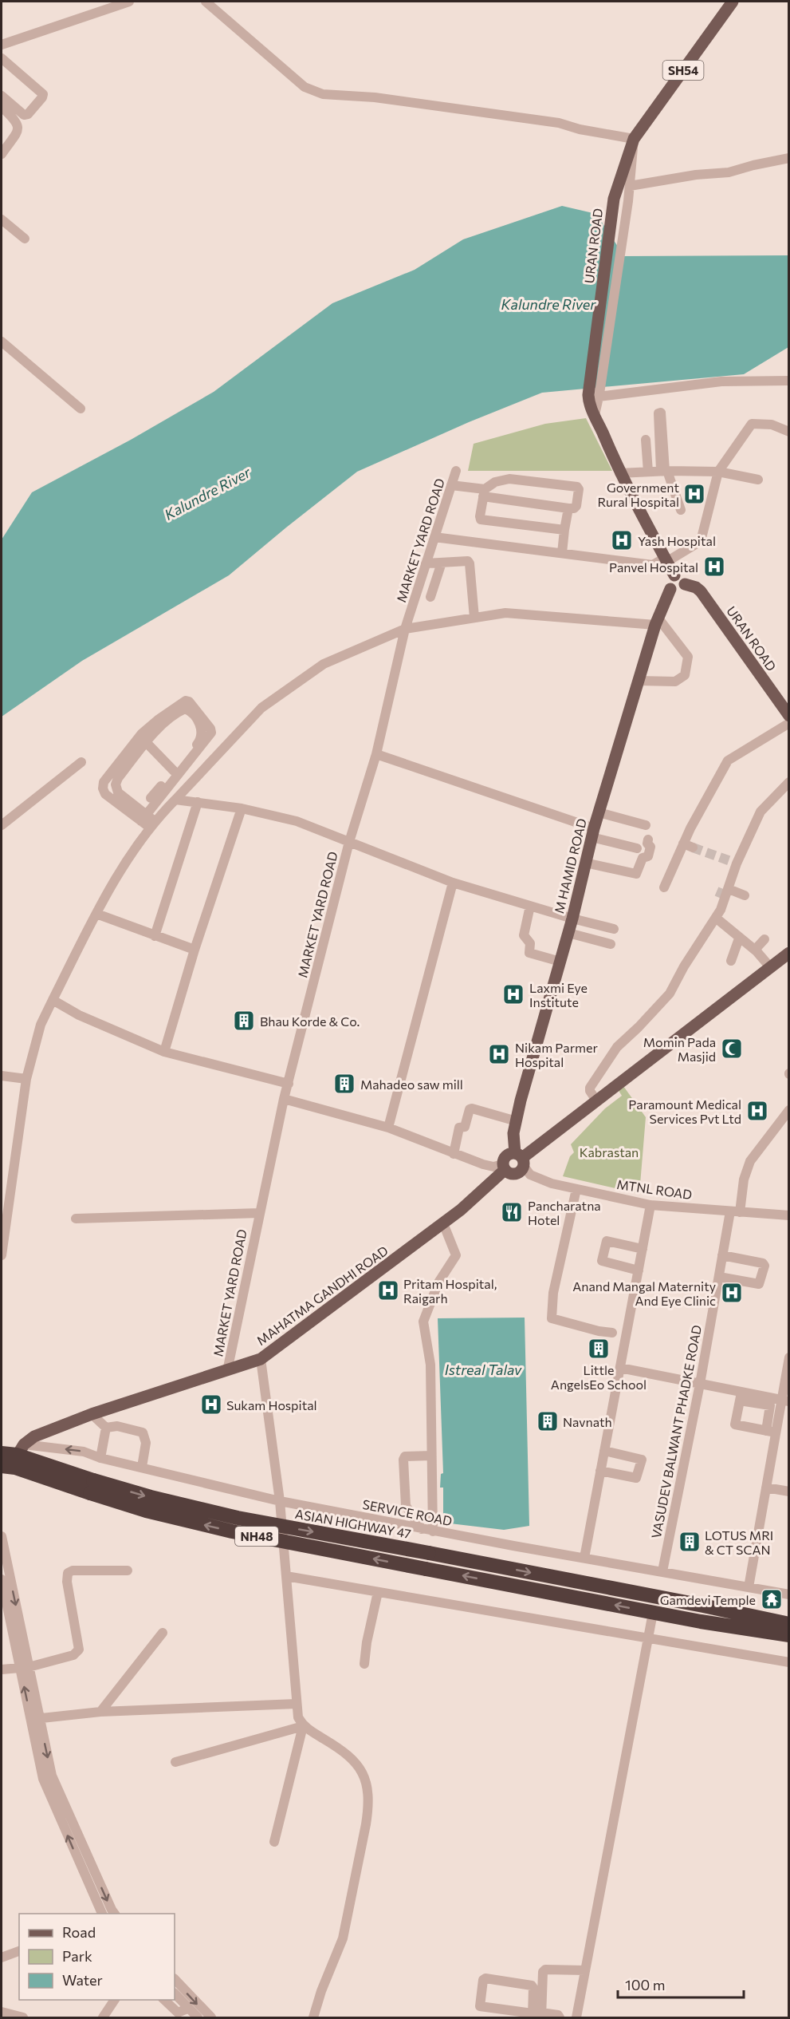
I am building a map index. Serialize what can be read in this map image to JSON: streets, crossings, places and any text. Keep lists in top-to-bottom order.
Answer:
{
  "streets": {
    "highway": ["ASIAN HIGHWAY 47", "NH48"],
    "main road": [
      "SH54",
      "URAN ROAD",
      "M HAMID ROAD",
      "MAHATMA GANDHI ROAD"
    ],
    "street": [
      "MARKET YARD ROAD",
      "MTNL ROAD",
      "VASUDEV BALWANT PHADKE ROAD",
      "SERVICE ROAD"
    ]
  },
  "crossings": [
    ["URAN ROAD", "M HAMID ROAD"],
    ["MARKET YARD ROAD", "MAHATMA GANDHI ROAD"],
    ["M HAMID ROAD", "MTNL ROAD"],
    ["M HAMID ROAD", "MAHATMA GANDHI ROAD"],
    ["MTNL ROAD", "MAHATMA GANDHI ROAD"],
    ["MTNL ROAD", "VASUDEV BALWANT PHADKE ROAD"],
    ["MAHATMA GANDHI ROAD", "SERVICE ROAD"],
    ["MAHATMA GANDHI ROAD", "ASIAN HIGHWAY 47"],
    ["VASUDEV BALWANT PHADKE ROAD", "SERVICE ROAD"],
    ["SERVICE ROAD", "ASIAN HIGHWAY 47"],
    ["ASIAN HIGHWAY 47", "NH48"]
  ],
  "water": ["Kalundre River", "Istreal Talav"],
  "parks": ["Kabrastan"],
  "places": {
    "hospital": [
      "Government Rural Hospital",
      "Yash Hospital",
      "Panvel Hospital",
      "Laxmi Eye Institute",
      "Nikam Parmer Hospital",
      "Paramount Medical Services Pvt Ltd",
      "Pritam Hospital, Raigarh",
      "Anand Mangal Maternity And Eye Clinic",
      "Sukam Hospital"
    ],
    "building": [
      "Bhau Korde & Co.",
      "Mahadeo saw mill",
      "Little AngelsEo School",
      "Navnath",
      "LOTUS MRI & CT SCAN"
    ],
    "mosque": ["Momin Pada Masjid"],
    "restaurant": ["Pancharatna Hotel"],
    "temple": ["Gamdevi Temple"]
  },
  "legend": ["Road", "Park", "Water"],
  "scale_bar": "100 m"
}
